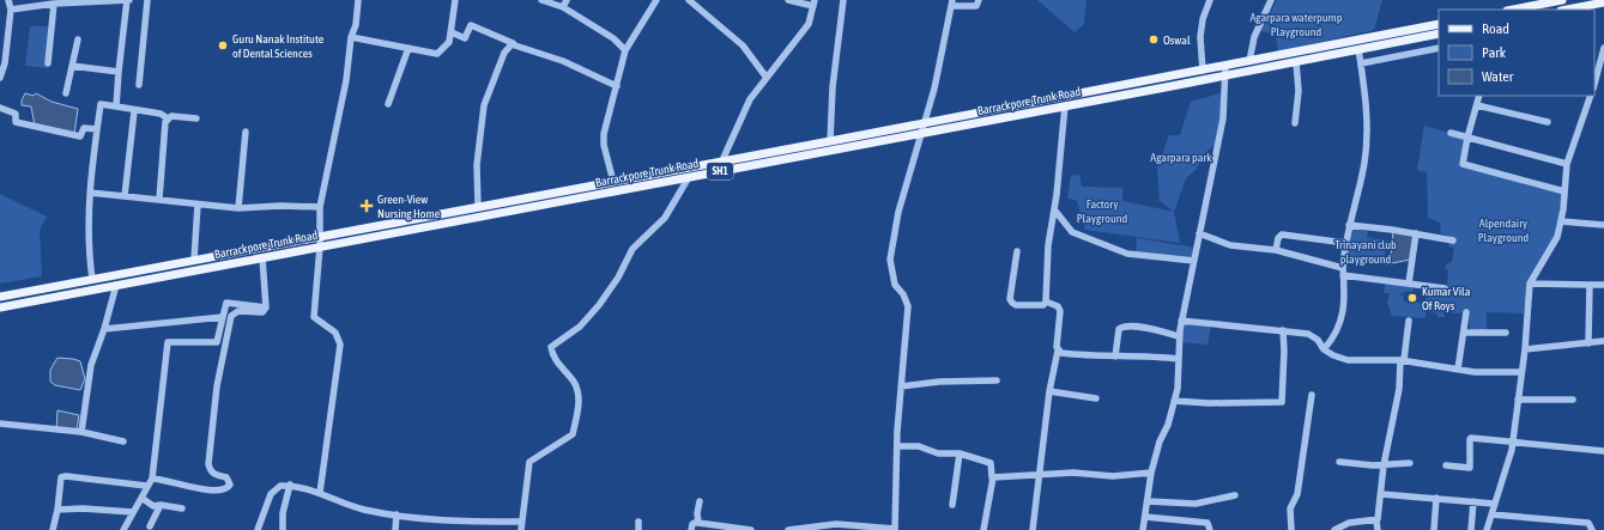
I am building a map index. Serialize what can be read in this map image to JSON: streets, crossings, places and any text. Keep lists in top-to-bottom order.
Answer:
{
  "streets": {
    "main road": ["Barrackpore Trunk Road", "SH1"]
  },
  "parks": [
    "Agarpara waterpump Playground",
    "Agarpara park",
    "Factory Playground",
    "Alpendairy Playground",
    "Trinayani club playground"
  ],
  "places": {
    "other": ["Oswal", "Guru Nanak Institute of Dental Sciences", "Kumar Vila Of Roys"],
    "health": ["Green-View Nursing Home"]
  },
  "legend": ["Road", "Park", "Water"]
}
